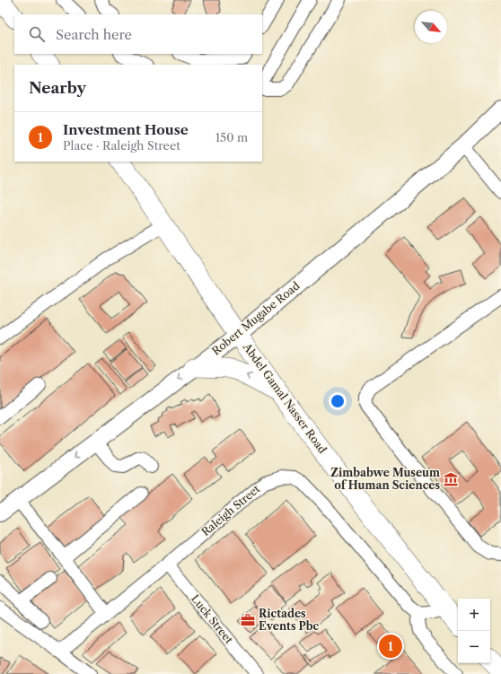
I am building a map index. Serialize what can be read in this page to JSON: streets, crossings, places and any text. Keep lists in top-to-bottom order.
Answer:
{
  "streets": {
    "highway": ["Abdel Gamal Nasser Road"],
    "main road": ["Robert Mugabe Road"],
    "street": ["Raleigh Street", "Luck Street"]
  },
  "crossings": [
    ["Robert Mugabe Road", "Abdel Gamal Nasser Road"],
    ["Raleigh Street", "Luck Street"]
  ],
  "places": {
    "museum": ["Zimbabwe Museum of Human Sciences"],
    "office": ["Rictades Events Pbc"]
  },
  "north": "bottom right",
  "page": {
    "search": "Search here",
    "heading": "Nearby",
    "list": [
      {
        "mark": "1",
        "name": "Investment House",
        "note": "Place · Raleigh Street",
        "value": "150 m"
      }
    ],
    "map_buttons": ["+", "−"],
    "pins": "1"
  }
}
